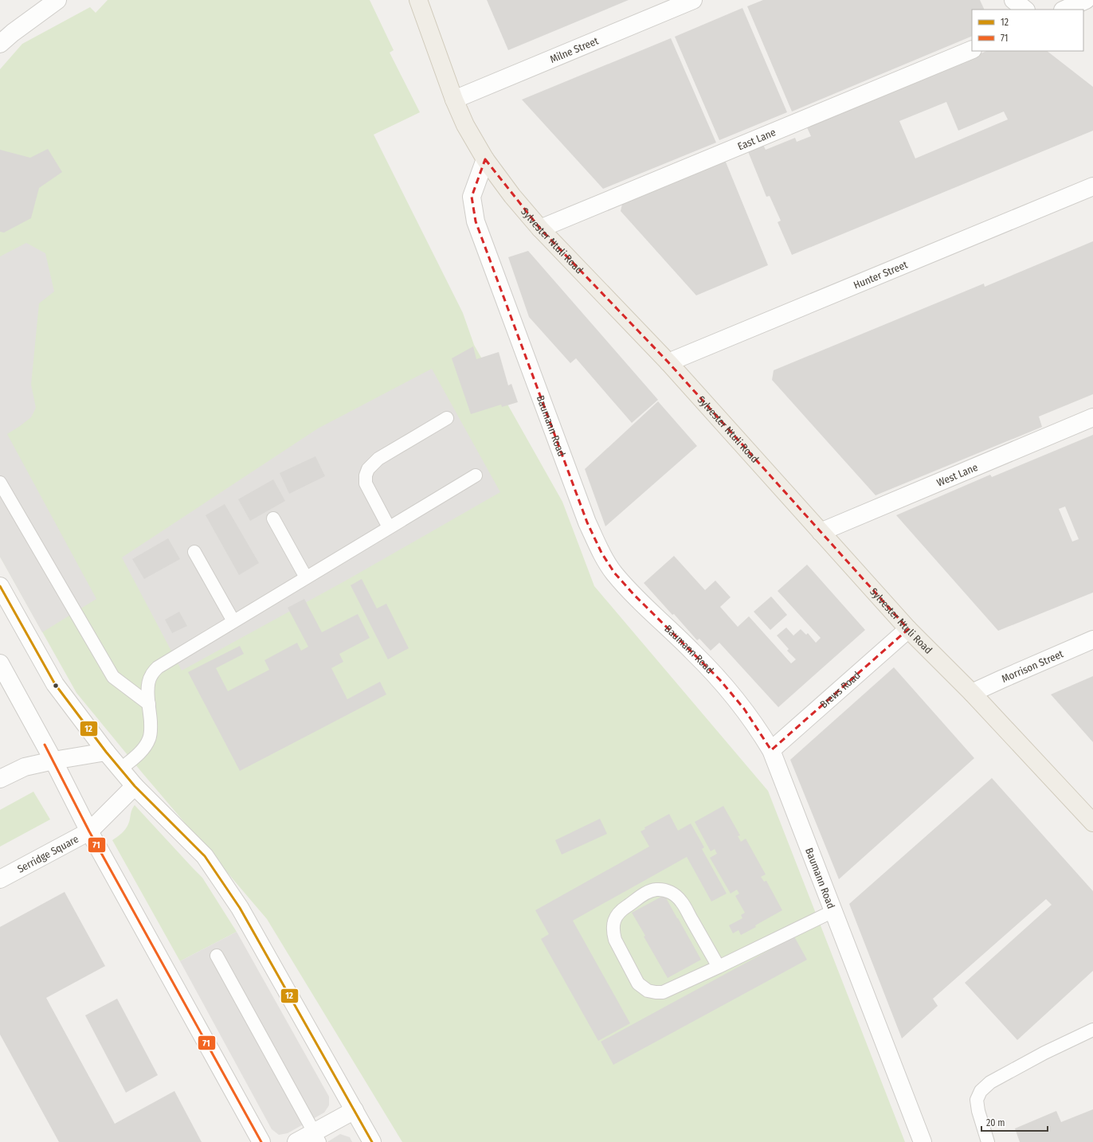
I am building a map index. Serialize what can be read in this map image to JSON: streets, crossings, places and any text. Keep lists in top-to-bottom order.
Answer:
{
  "streets": {
    "main road": ["Sylvester Ntuli Road"],
    "street": [
      "Milne Street",
      "East Lane",
      "Hunter Street",
      "Baumann Road",
      "West Lane",
      "Morrison Street",
      "Brews Road",
      "Serridge Square"
    ]
  },
  "crossings": [
    ["Milne Street", "Sylvester Ntuli Road"],
    ["East Lane", "Sylvester Ntuli Road"],
    ["Sylvester Ntuli Road", "Hunter Street"],
    ["Sylvester Ntuli Road", "Baumann Road"],
    ["Sylvester Ntuli Road", "West Lane"],
    ["Sylvester Ntuli Road", "Morrison Street"],
    ["Sylvester Ntuli Road", "Brews Road"],
    ["Baumann Road", "Brews Road"]
  ],
  "lines": ["transit line 12", "transit line 71"],
  "legend": ["12", "71"],
  "scale_bar": "20 m"
}
